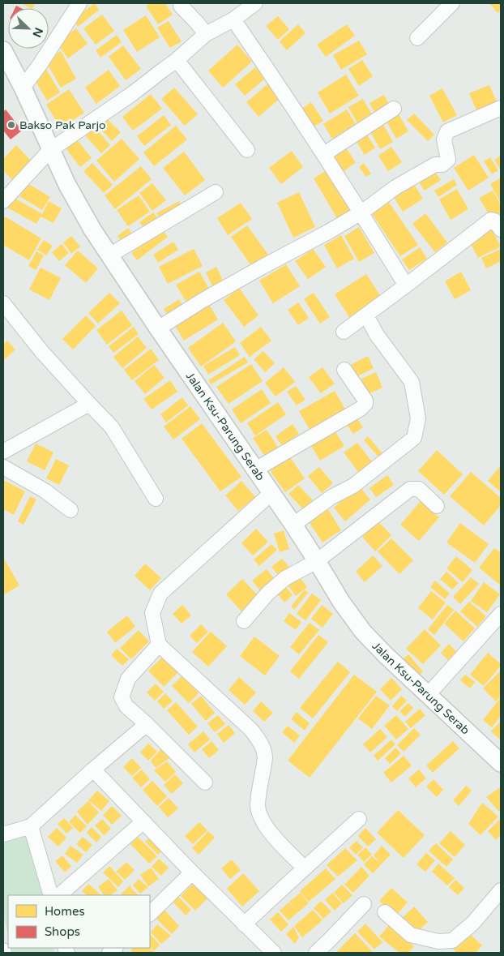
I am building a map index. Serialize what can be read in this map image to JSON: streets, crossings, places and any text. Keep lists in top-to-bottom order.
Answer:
{
  "streets": {
    "street": ["Jalan Ksu-Parung Serab"]
  },
  "places": ["Bakso Pak Parjo"],
  "legend": ["Homes", "Shops"],
  "north": "bottom right"
}
